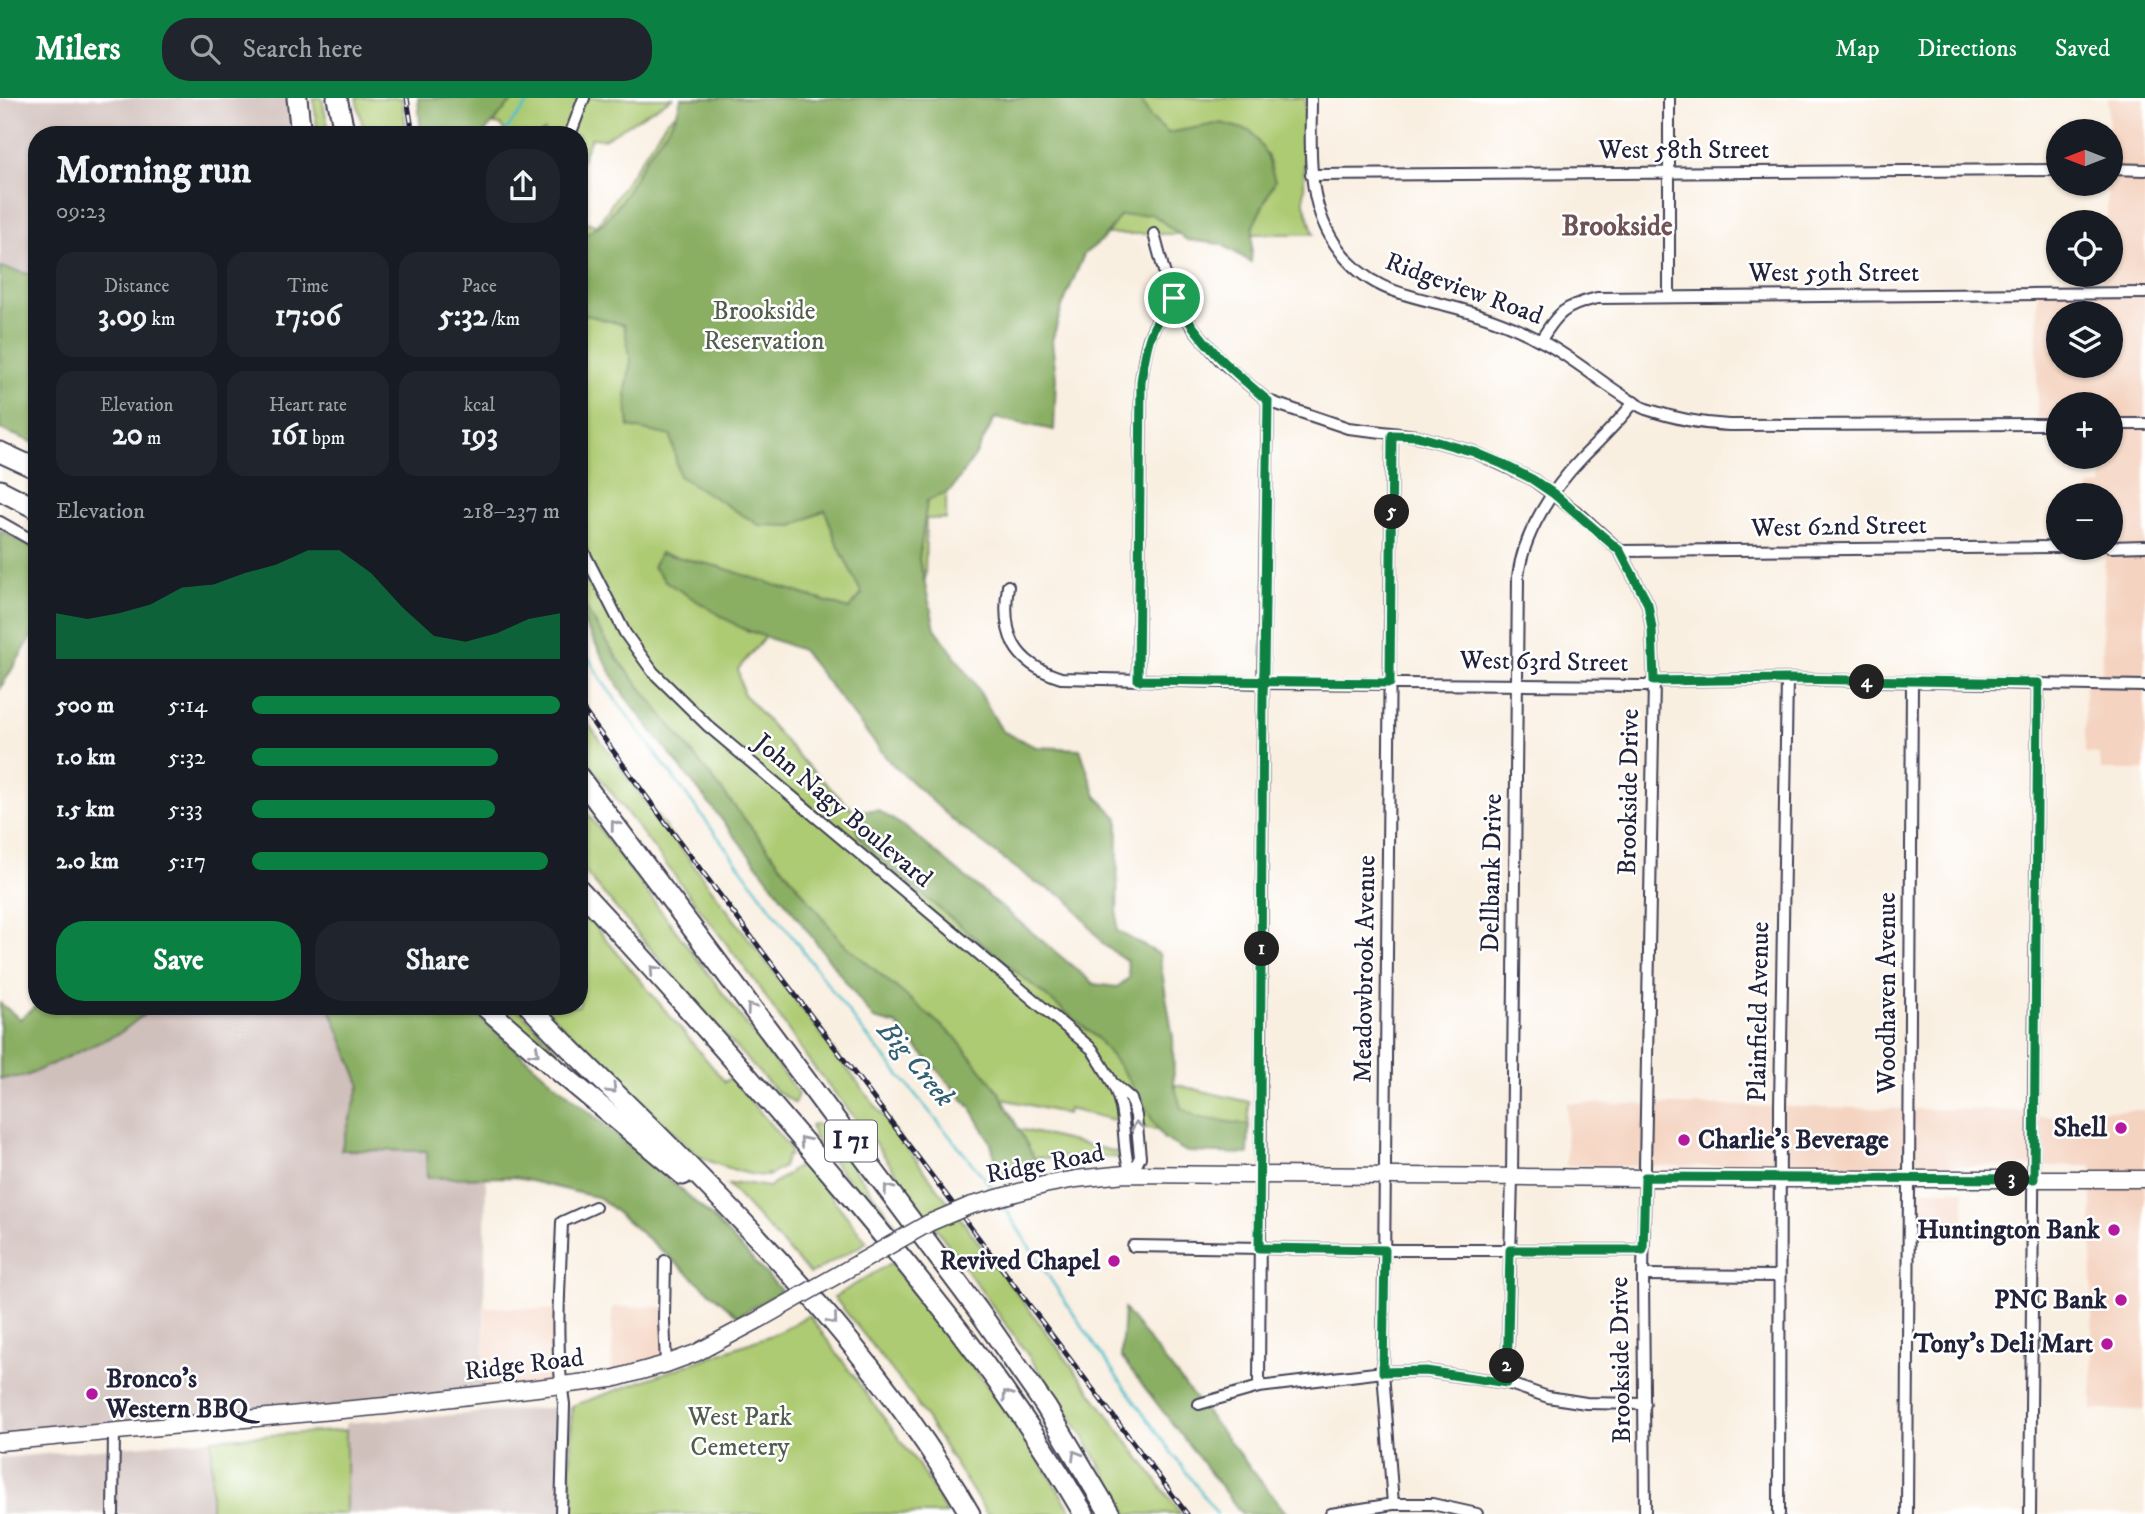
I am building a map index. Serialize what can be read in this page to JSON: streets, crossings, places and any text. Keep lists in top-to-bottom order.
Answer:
{
  "streets": {
    "highway": ["I 71"],
    "main road": ["Ridge Road"],
    "street": [
      "West 58th Street",
      "West 59th Street",
      "Ridgeview Road",
      "West 62nd Street",
      "West 63rd Street",
      "Brookside Drive",
      "John Nagy Boulevard",
      "Dellbank Drive",
      "Meadowbrook Avenue",
      "Woodhaven Avenue",
      "Plainfield Avenue"
    ]
  },
  "crossings": [
    ["West 58th Street", "Ridgeview Road"],
    ["West 59th Street", "Ridgeview Road"],
    ["Ridgeview Road", "Dellbank Drive"],
    ["West 62nd Street", "Brookside Drive"],
    ["West 63rd Street", "Brookside Drive"],
    ["West 63rd Street", "Dellbank Drive"],
    ["West 63rd Street", "Meadowbrook Avenue"],
    ["West 63rd Street", "Woodhaven Avenue"],
    ["West 63rd Street", "Plainfield Avenue"],
    ["Brookside Drive", "Dellbank Drive"],
    ["Brookside Drive", "Meadowbrook Avenue"],
    ["Brookside Drive", "Ridge Road"],
    ["John Nagy Boulevard", "Ridge Road"],
    ["Dellbank Drive", "Ridge Road"],
    ["Meadowbrook Avenue", "Ridge Road"],
    ["Woodhaven Avenue", "Ridge Road"],
    ["Plainfield Avenue", "Ridge Road"]
  ],
  "districts": ["Brookside"],
  "water": ["Big Creek"],
  "parks": ["Brookside Reservation", "West Park Cemetery"],
  "places": [
    "Shell",
    "Charlie's Beverage",
    "Huntington Bank",
    "Revived Chapel",
    "PNC Bank",
    "Tony's Deli Mart",
    "Bronco’s Western BBQ"
  ],
  "north": "left",
  "page": {
    "header": "Milers",
    "search": "Search here",
    "nav": ["Map", "Directions", "Saved"],
    "map_buttons": ["+", "−"],
    "heading": ["Morning run", "09:23"],
    "stats": [
      ["Distance", "3.09 km"],
      ["Time", "17:06"],
      ["Pace", "5:32 /km"],
      ["Elevation", "20 m"],
      ["Heart rate", "161 bpm"],
      ["kcal", "193"]
    ],
    "chart": ["Elevation", "218–237 m"],
    "pins": [
      "5",
      "4",
      "1",
      "3",
      "2"
    ],
    "list": [
      {
        "name": "500 m",
        "note": "5:14"
      },
      {
        "name": "1.0 km",
        "note": "5:32"
      },
      {
        "name": "1.5 km",
        "note": "5:33"
      },
      {
        "name": "2.0 km",
        "note": "5:17"
      }
    ],
    "buttons": ["Save", "Share"]
  }
}
